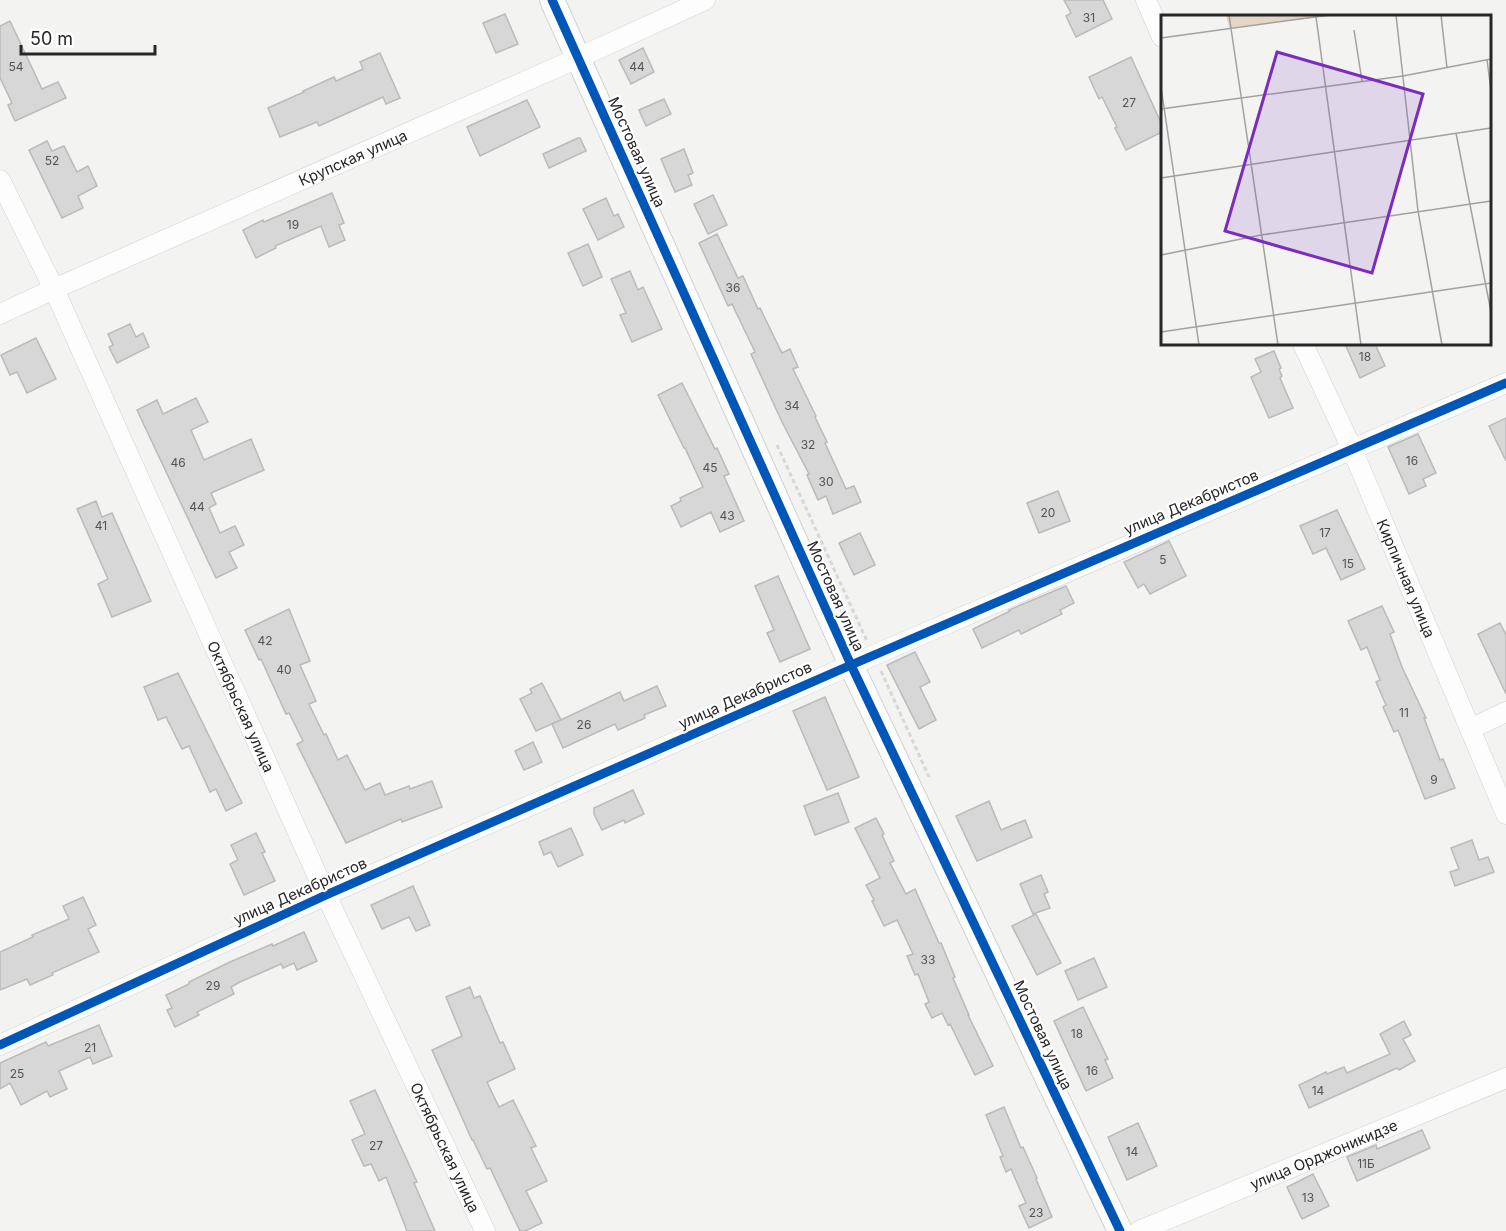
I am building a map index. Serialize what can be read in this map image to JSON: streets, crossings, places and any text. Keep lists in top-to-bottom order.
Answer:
{
  "streets": {
    "street": [
      "Мостовая улица",
      "Крупская улица",
      "улица Декабристов",
      "Кирпичная улица",
      "Октябрьская улица",
      "улица Орджоникидзе"
    ]
  },
  "crossings": [
    ["Мостовая улица", "Крупская улица"],
    ["Мостовая улица", "улица Декабристов"],
    ["Крупская улица", "Октябрьская улица"],
    ["улица Декабристов", "Кирпичная улица"],
    ["улица Декабристов", "Октябрьская улица"]
  ],
  "house_numbers": [
    "31",
    "54",
    "44",
    "27",
    "52",
    "19",
    "36",
    "18",
    "34",
    "32",
    "16",
    "46",
    "45",
    "30",
    "44",
    "20",
    "43",
    "41",
    "17",
    "5",
    "15",
    "42",
    "40",
    "11",
    "26",
    "9",
    "33",
    "29",
    "18",
    "21",
    "16",
    "25",
    "14",
    "27",
    "14",
    "11Б",
    "13",
    "23"
  ],
  "scale_bar": "50 m"
}
